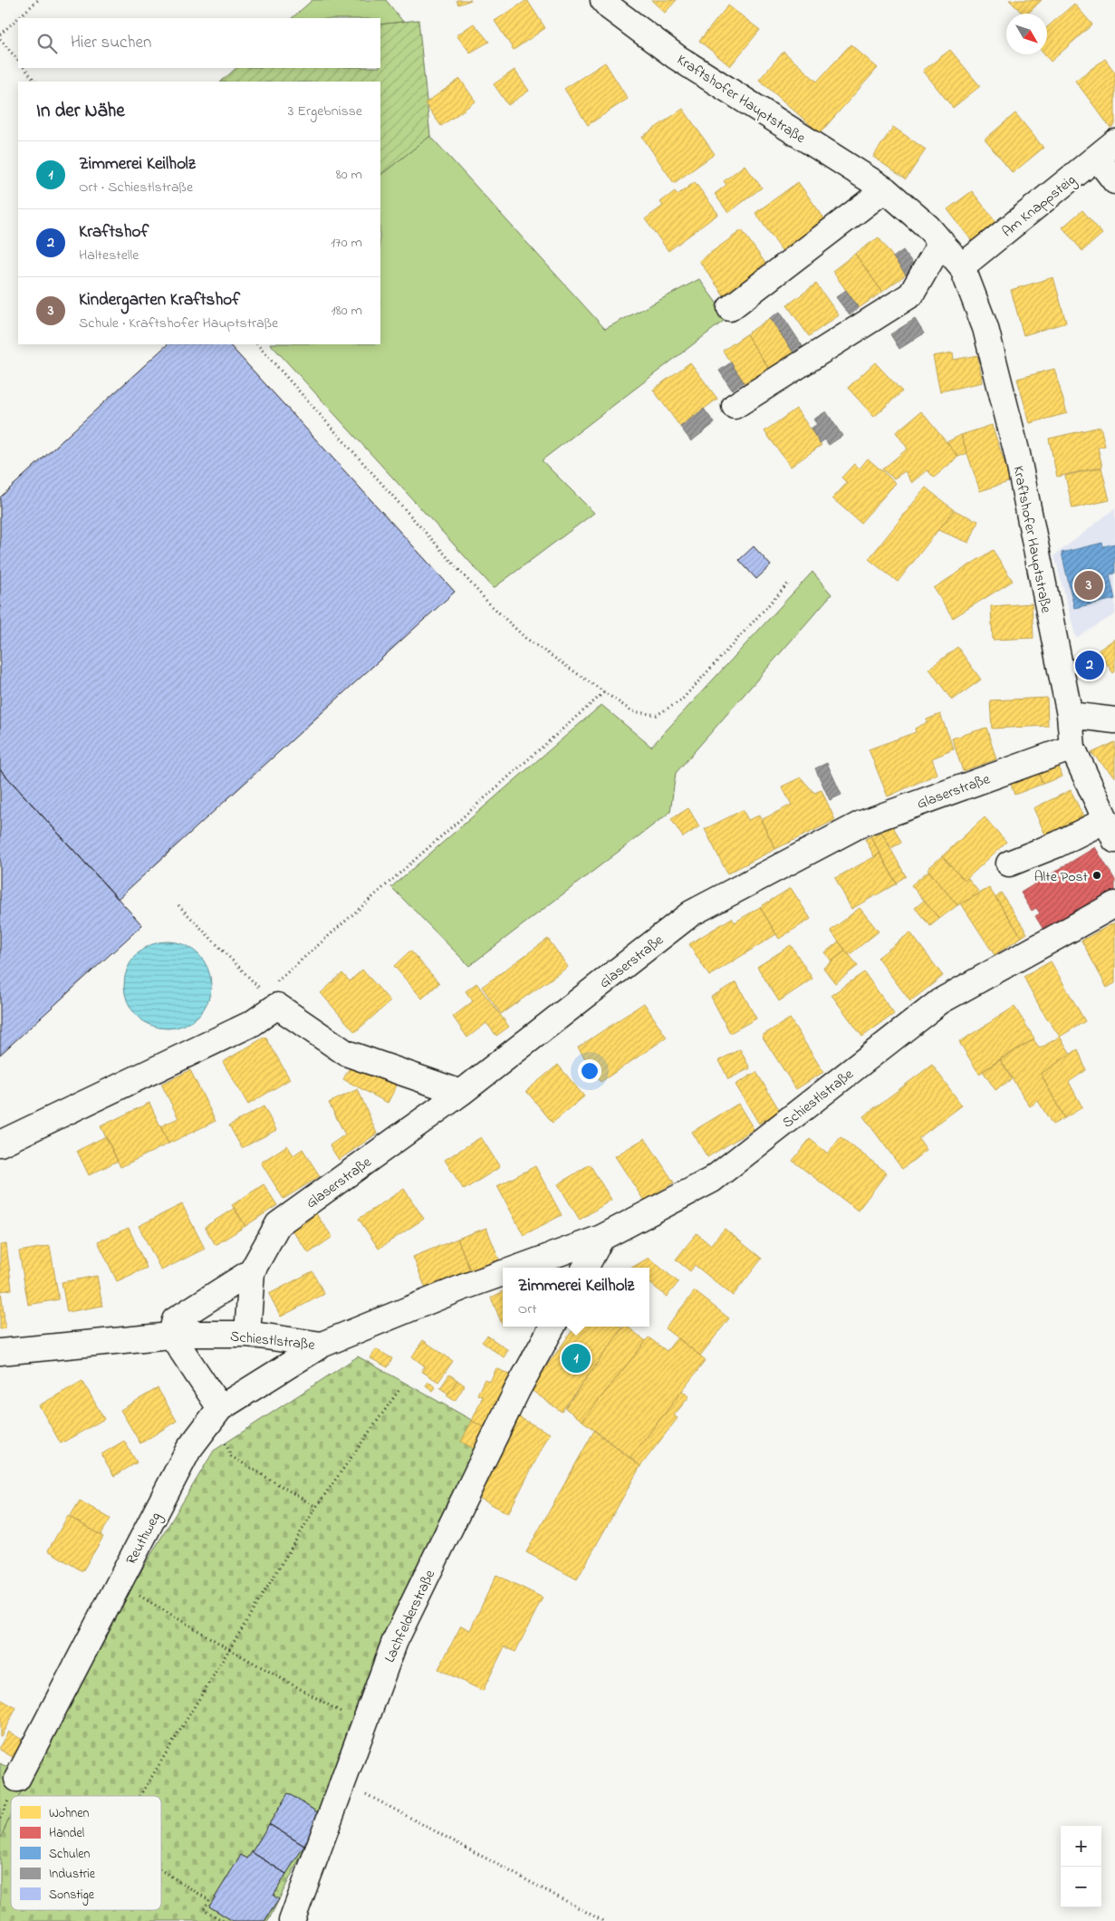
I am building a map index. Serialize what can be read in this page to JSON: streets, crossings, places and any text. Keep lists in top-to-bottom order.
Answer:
{
  "streets": {
    "street": [
      "Kraftshofer Hauptstraße",
      "Am Knappsteig",
      "Glaserstraße",
      "Schiestlstraße",
      "Reuthweg",
      "Lachfelderstraße"
    ]
  },
  "crossings": [
    ["Kraftshofer Hauptstraße", "Am Knappsteig"],
    ["Kraftshofer Hauptstraße", "Glaserstraße"],
    ["Glaserstraße", "Schiestlstraße"],
    ["Schiestlstraße", "Reuthweg"]
  ],
  "places": ["Alte Post"],
  "legend": [
    "Wohnen",
    "Handel",
    "Schulen",
    "Industrie",
    "Sonstige"
  ],
  "north": "bottom right",
  "page": {
    "search": "Hier suchen",
    "heading": ["In der Nähe", "3 Ergebnisse"],
    "list": [
      {
        "mark": "1",
        "name": "Zimmerei Keilholz",
        "note": "Ort · Schiestlstraße",
        "value": "80 m"
      },
      {
        "mark": "2",
        "name": "Kraftshof",
        "note": "Haltestelle",
        "value": "170 m"
      },
      {
        "mark": "3",
        "name": "Kindergarten Kraftshof",
        "note": "Schule · Kraftshofer Hauptstraße",
        "value": "180 m"
      }
    ],
    "pins": ["3", "2", "1"],
    "popup": ["Zimmerei Keilholz", "Ort"],
    "map_buttons": ["+", "−"]
  }
}
